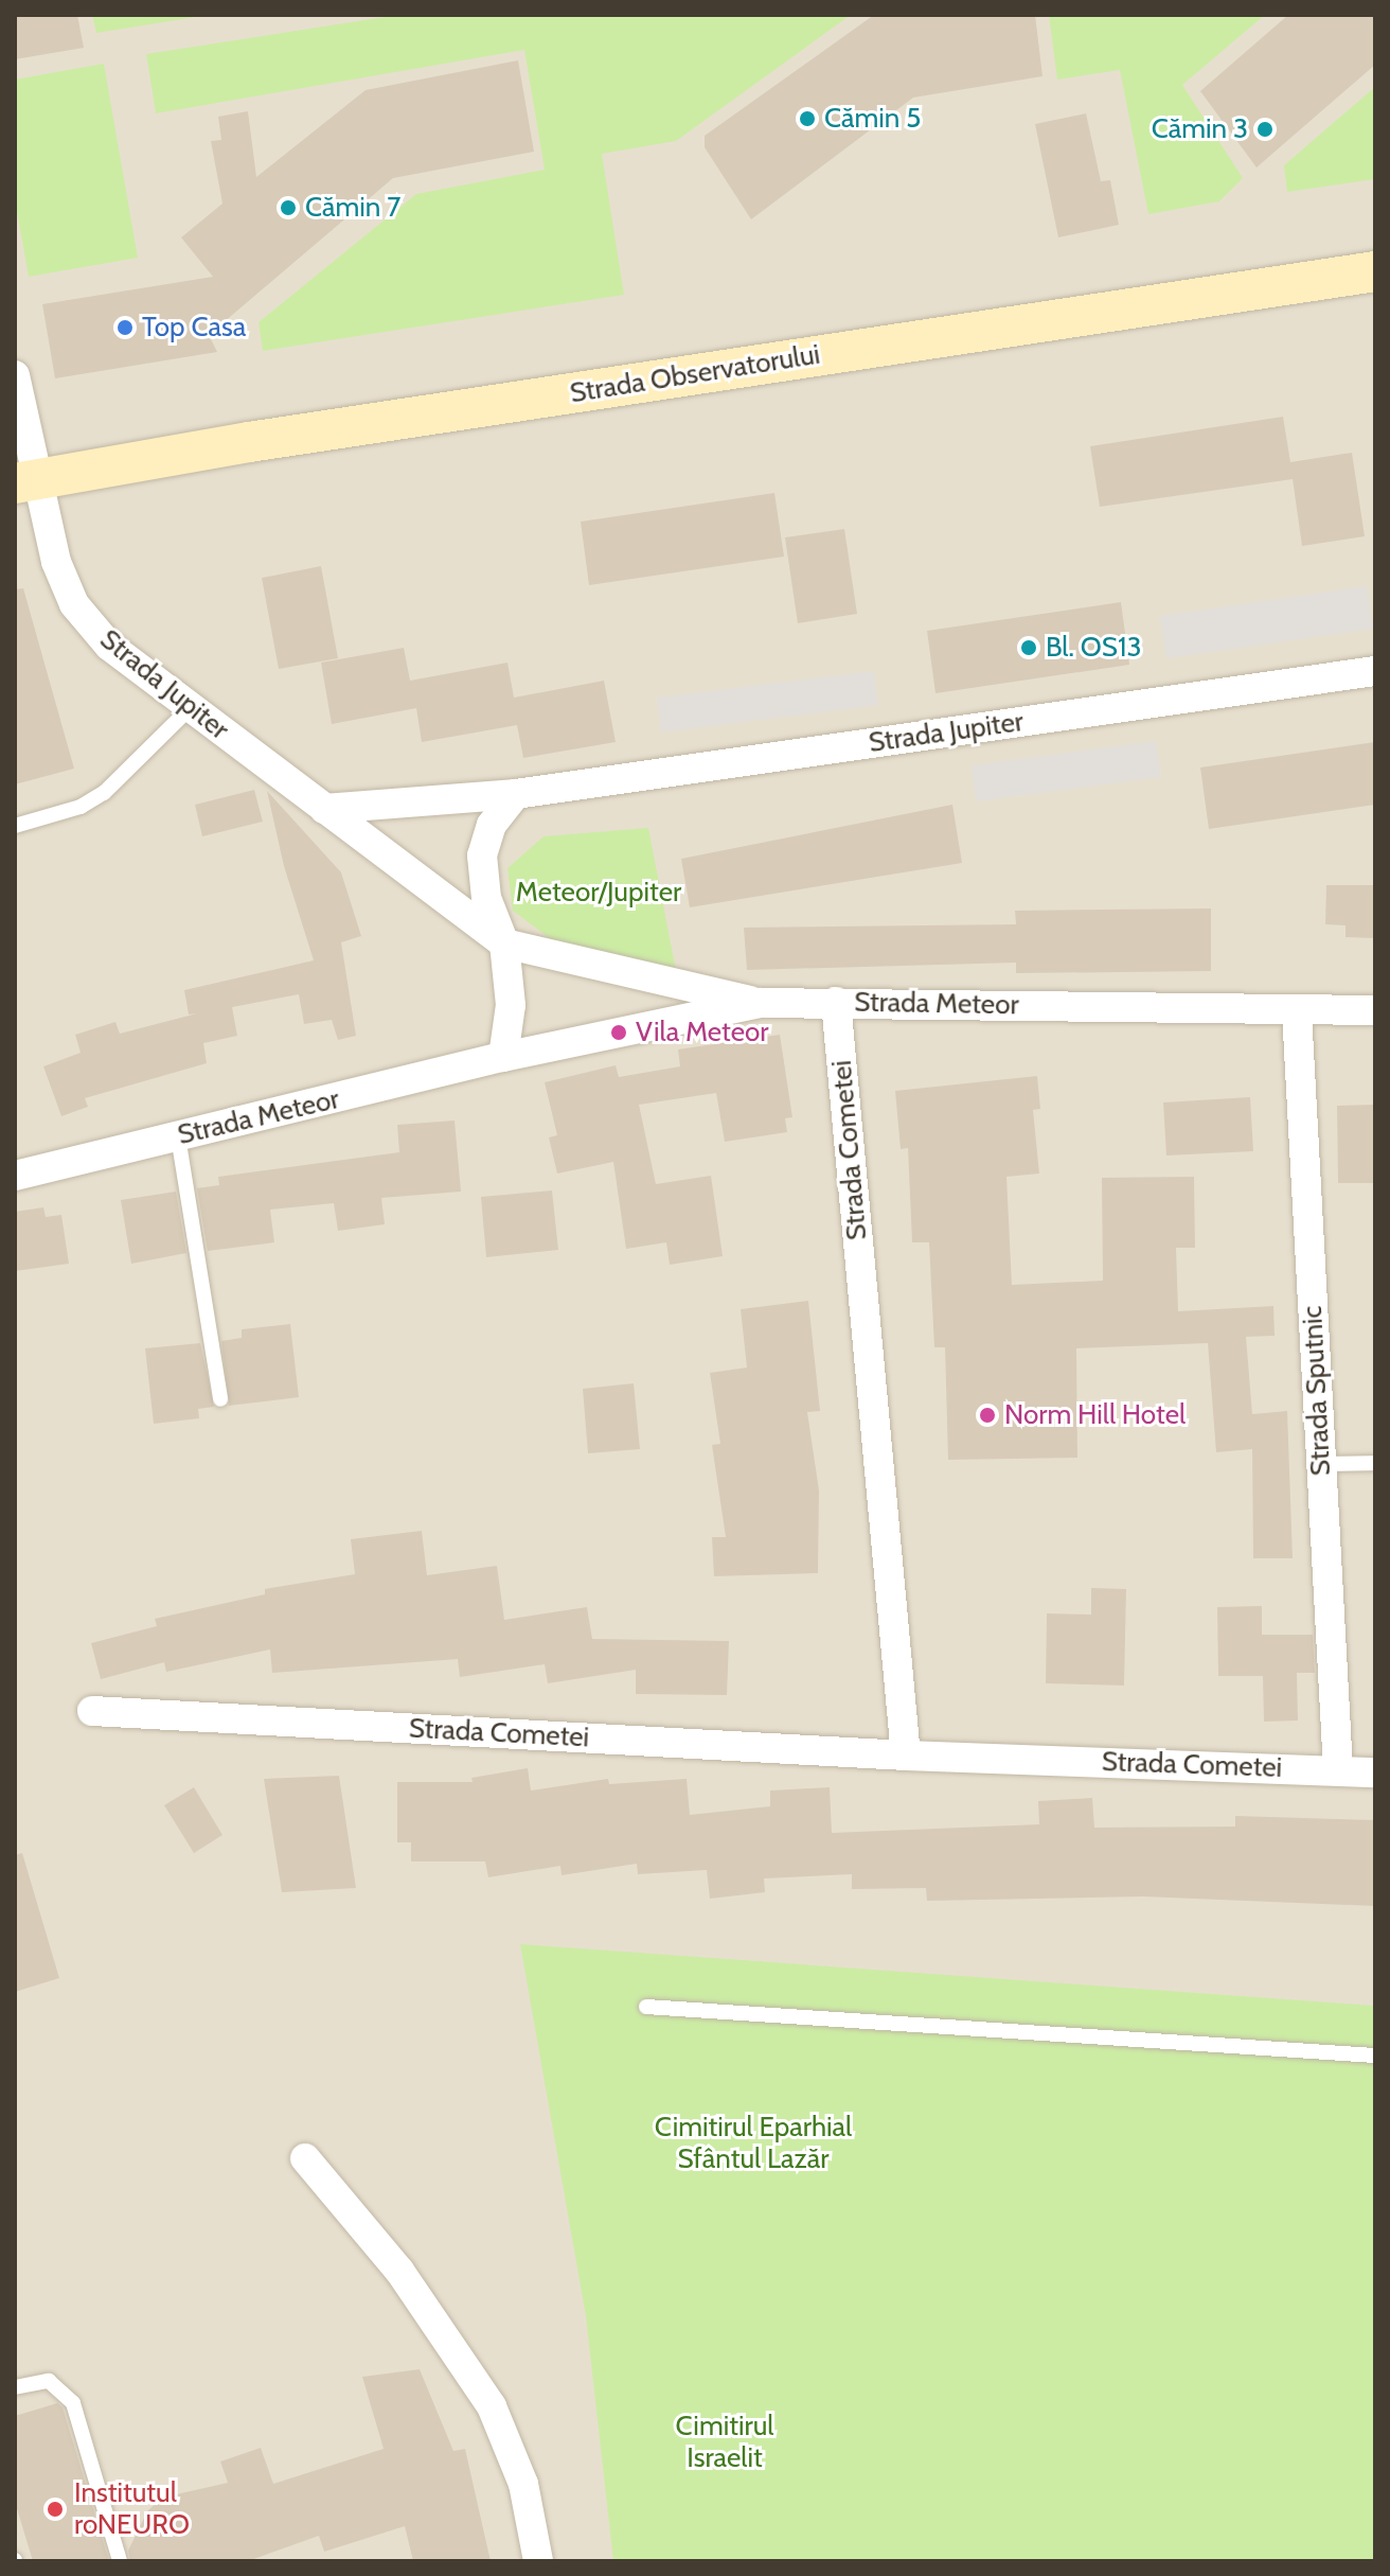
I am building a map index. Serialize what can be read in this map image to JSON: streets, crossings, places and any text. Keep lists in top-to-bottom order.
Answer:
{
  "streets": {
    "main road": ["Strada Observatorului"],
    "street": [
      "Strada Jupiter",
      "Strada Meteor",
      "Strada Cometei",
      "Strada Sputnic"
    ]
  },
  "crossings": [
    ["Strada Observatorului", "Strada Jupiter"],
    ["Strada Jupiter", "Strada Meteor"],
    ["Strada Meteor", "Strada Cometei"],
    ["Strada Meteor", "Strada Sputnic"],
    ["Strada Cometei", "Strada Sputnic"]
  ],
  "parks": ["Meteor/Jupiter", "Cimitirul Eparhial Sfântul Lazăr", "Cimitirul Israelit"],
  "places": [
    "Cămin 5",
    "Cămin 3",
    "Cămin 7",
    "Top Casa",
    "Bl. OS13",
    "Vila Meteor",
    "Norm Hill Hotel",
    "Institutul roNEURO"
  ]
}
